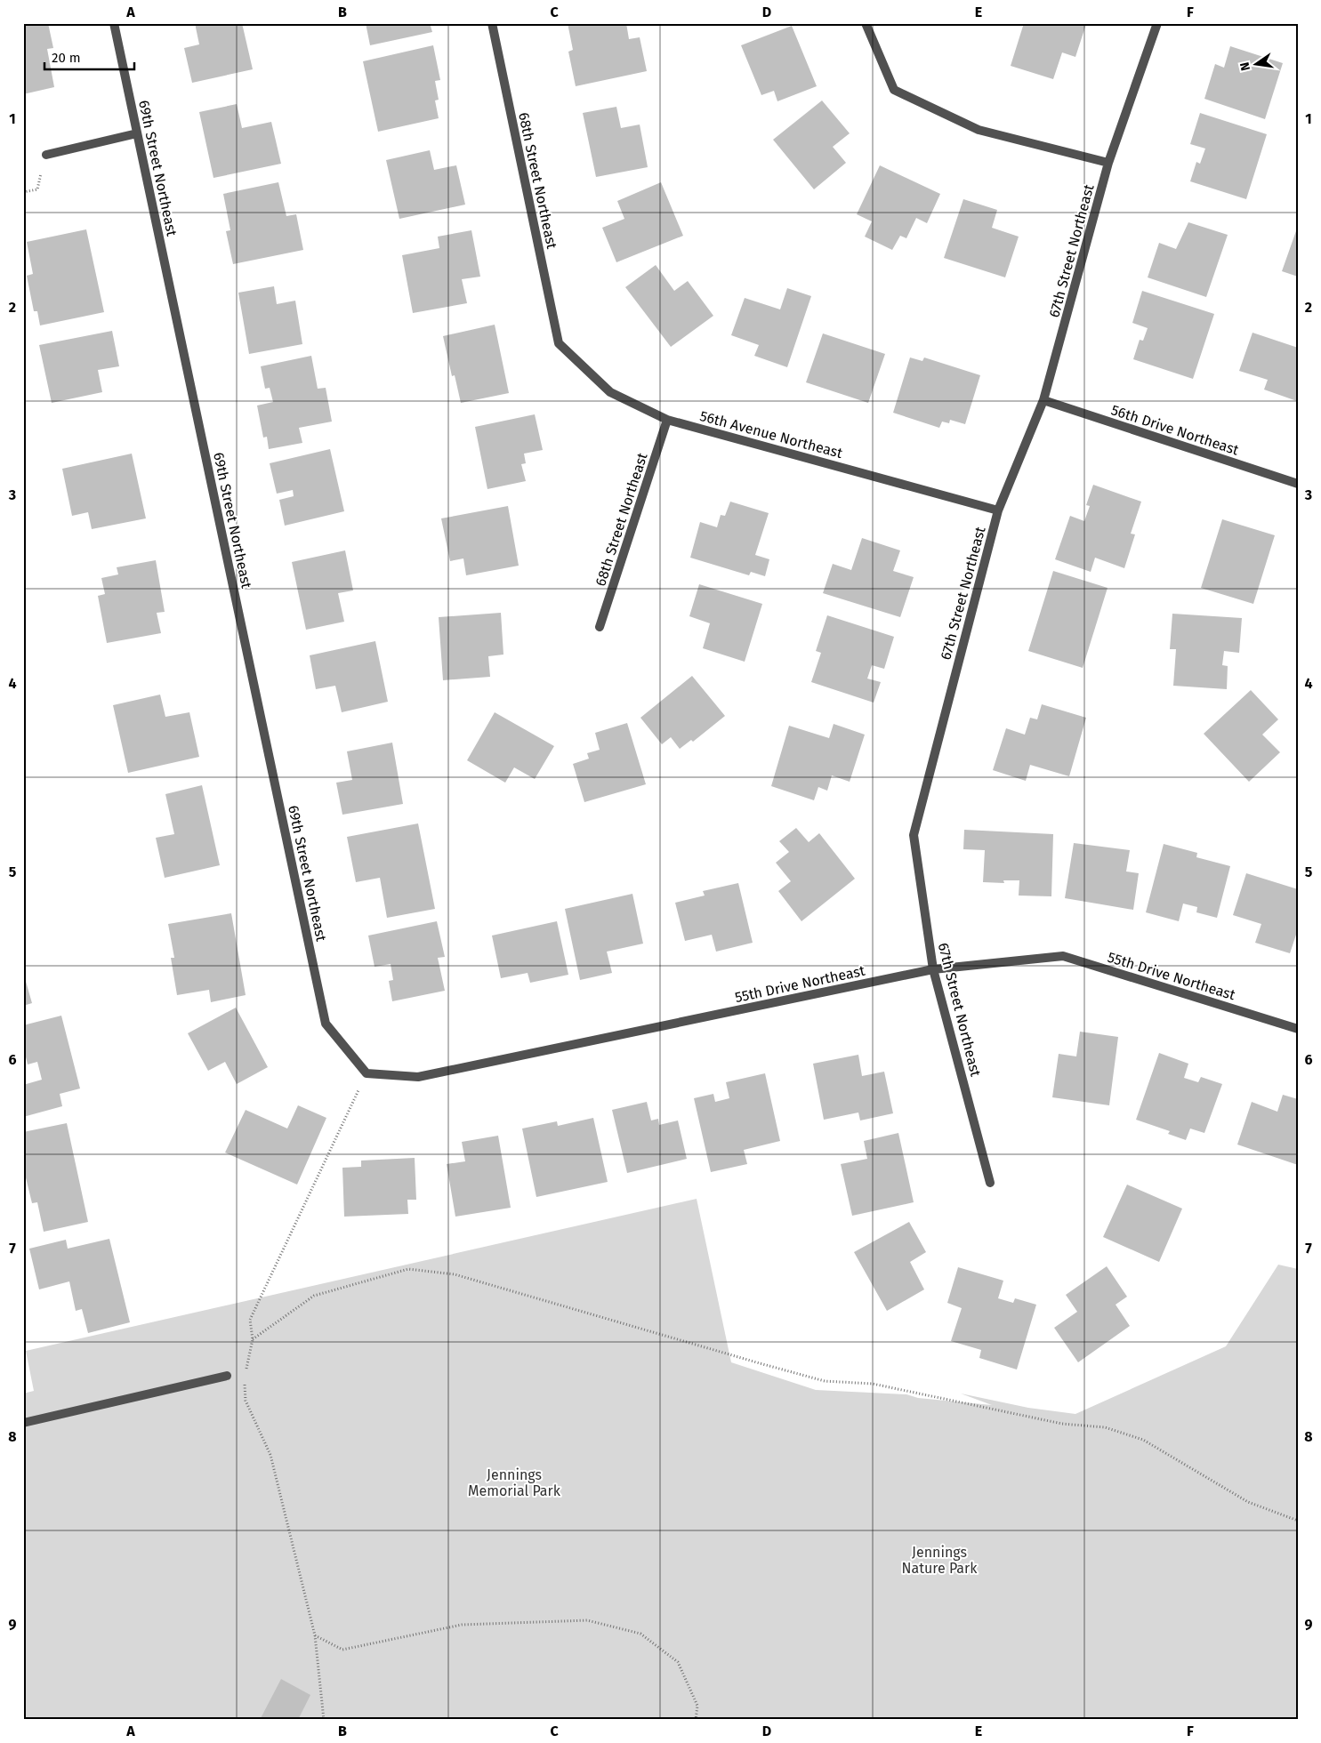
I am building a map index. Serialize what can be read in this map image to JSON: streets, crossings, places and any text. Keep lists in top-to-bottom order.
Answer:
{
  "streets": {
    "street": [
      "69th Street Northeast",
      "68th Street Northeast",
      "67th Street Northeast",
      "56th Drive Northeast",
      "56th Avenue Northeast",
      "55th Drive Northeast"
    ]
  },
  "crossings": [
    ["69th Street Northeast", "55th Drive Northeast"],
    ["68th Street Northeast", "56th Avenue Northeast"],
    ["67th Street Northeast", "56th Drive Northeast"],
    ["67th Street Northeast", "56th Avenue Northeast"],
    ["67th Street Northeast", "55th Drive Northeast"]
  ],
  "parks": ["Jennings Memorial Park", "Jennings Nature Park"],
  "scale_bar": "20 m",
  "north": "left",
  "grid": {
    "columns": [
      "A",
      "B",
      "C",
      "D",
      "E",
      "F"
    ],
    "rows": [
      "1",
      "2",
      "3",
      "4",
      "5",
      "6",
      "7",
      "8",
      "9"
    ]
  }
}
